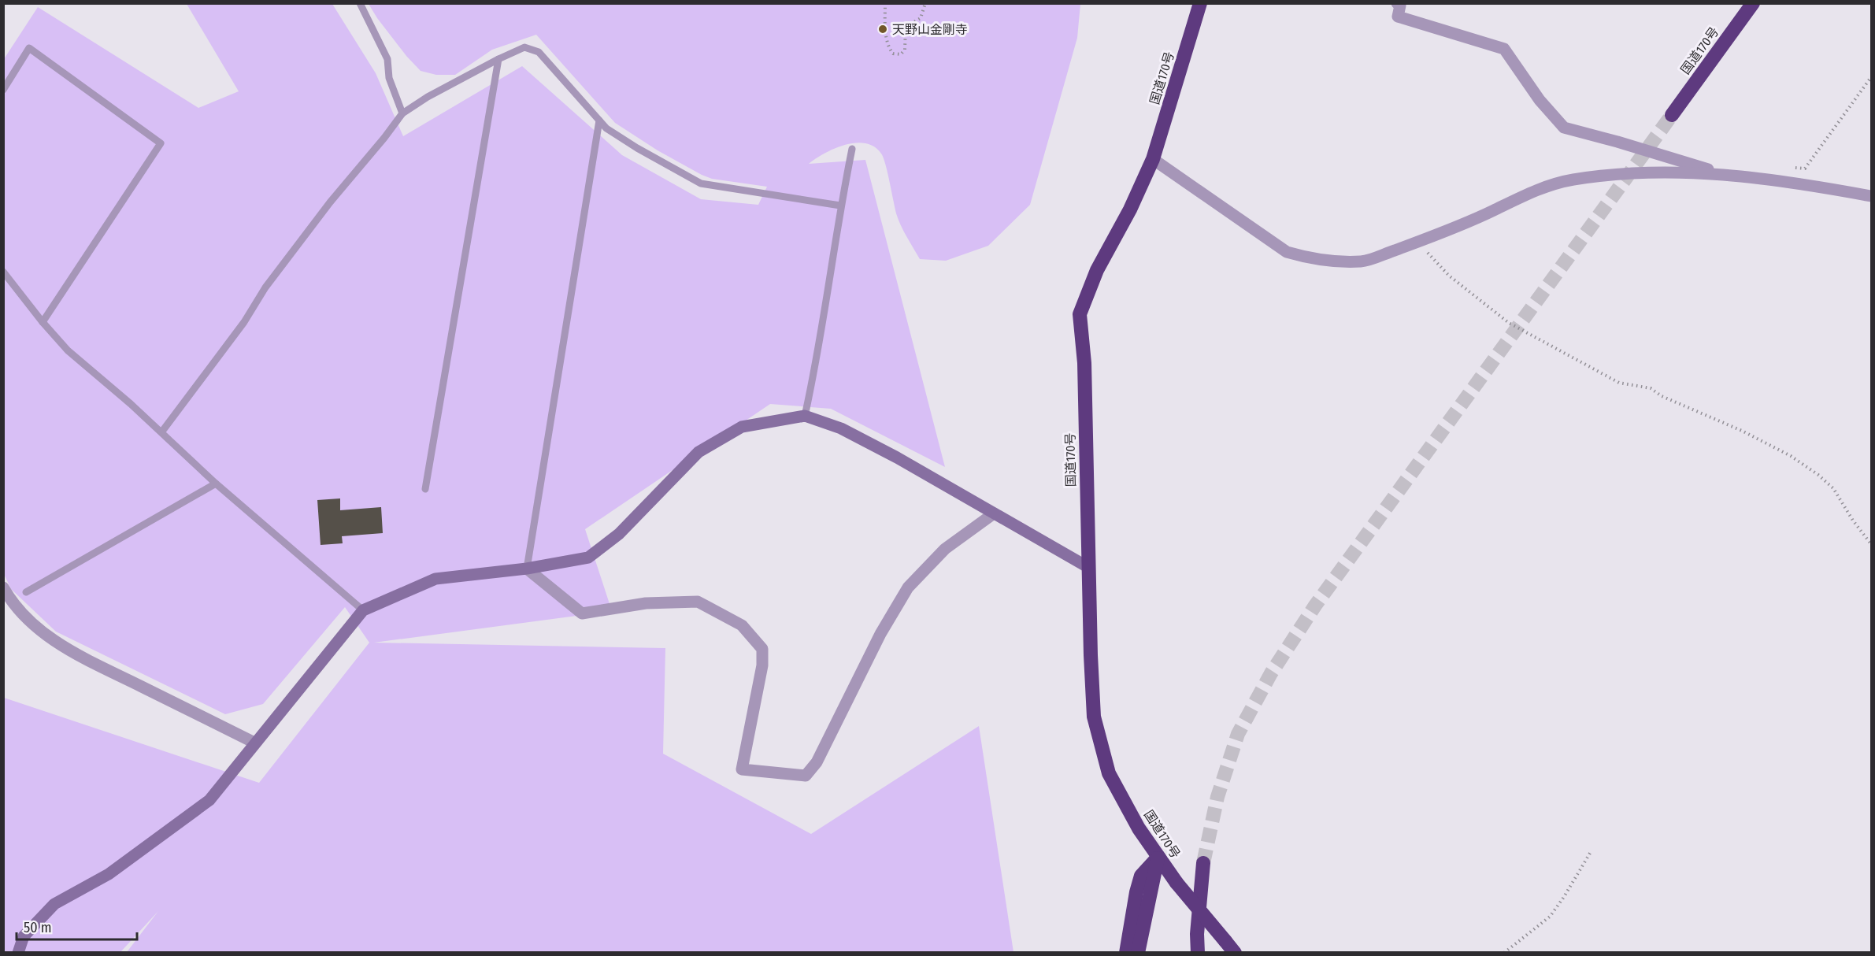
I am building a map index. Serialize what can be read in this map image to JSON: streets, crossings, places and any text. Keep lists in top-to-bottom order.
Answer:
{
  "streets": {
    "highway": ["国道170号"]
  },
  "places": ["天野山金剛寺"],
  "scale_bar": "50 m"
}
